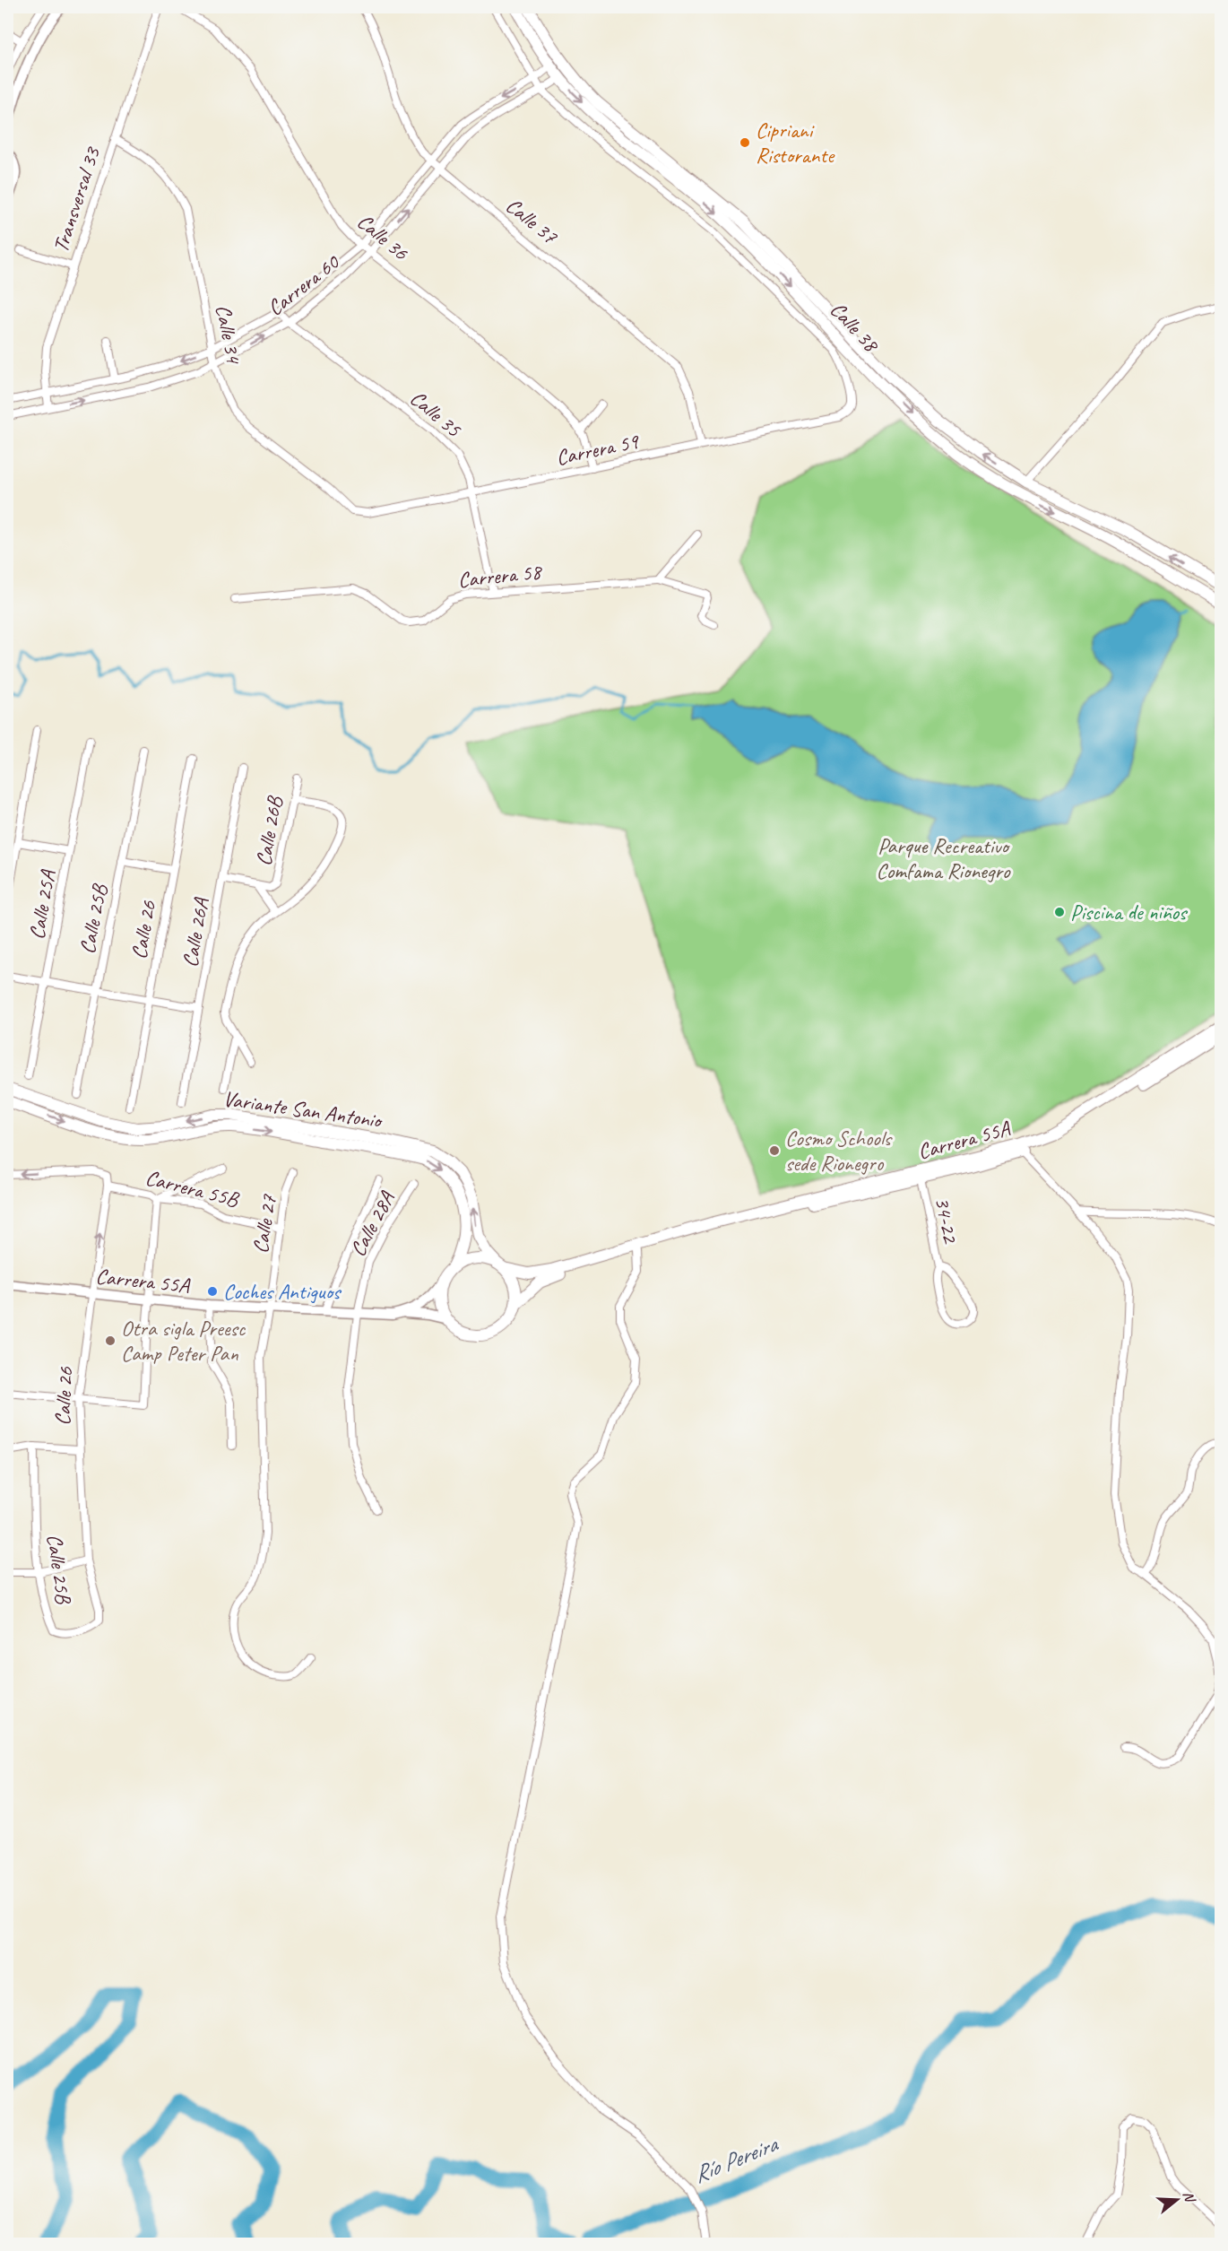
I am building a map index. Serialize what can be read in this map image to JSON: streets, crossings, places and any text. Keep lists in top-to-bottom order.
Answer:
{
  "streets": {
    "main road": ["Calle 38", "Variante San Antonio", "Carrera 55A"],
    "street": [
      "Transversal 33",
      "Calle 37",
      "Calle 36",
      "Carrera 60",
      "Calle 34",
      "Calle 35",
      "Carrera 59",
      "Carrera 58",
      "Calle 26B",
      "Calle 25A",
      "Calle 25B",
      "Calle 26",
      "Calle 26A",
      "Carrera 55B",
      "34-22",
      "Calle 27",
      "Calle 28A"
    ]
  },
  "crossings": [
    ["Transversal 33", "Carrera 60"],
    ["Transversal 33", "Calle 34"],
    ["Calle 37", "Carrera 60"],
    ["Calle 37", "Carrera 59"],
    ["Calle 36", "Carrera 60"],
    ["Calle 36", "Carrera 59"],
    ["Carrera 60", "Calle 38"],
    ["Carrera 60", "Calle 34"],
    ["Carrera 60", "Calle 35"],
    ["Calle 38", "Carrera 59"],
    ["Calle 34", "Carrera 59"],
    ["Calle 35", "Carrera 59"],
    ["Calle 35", "Carrera 58"],
    ["Calle 25B", "Calle 26"],
    ["Calle 26", "Carrera 55A"],
    ["Calle 26", "Carrera 55B"],
    ["Variante San Antonio", "Carrera 55A"],
    ["Carrera 55A", "34-22"],
    ["Carrera 55A", "Calle 27"],
    ["Carrera 55A", "Calle 28A"],
    ["Carrera 55B", "Calle 27"]
  ],
  "water": ["Río Pereira"],
  "parks": ["Parque Recreativo Comfama Rionegro"],
  "places": [
    "Cipriani Ristorante",
    "Piscina de niños",
    "Cosmo Schools sede Rionegro",
    "Coches Antiguos",
    "Otra sigla Preesc Camp Peter Pan"
  ],
  "north": "right"
}
